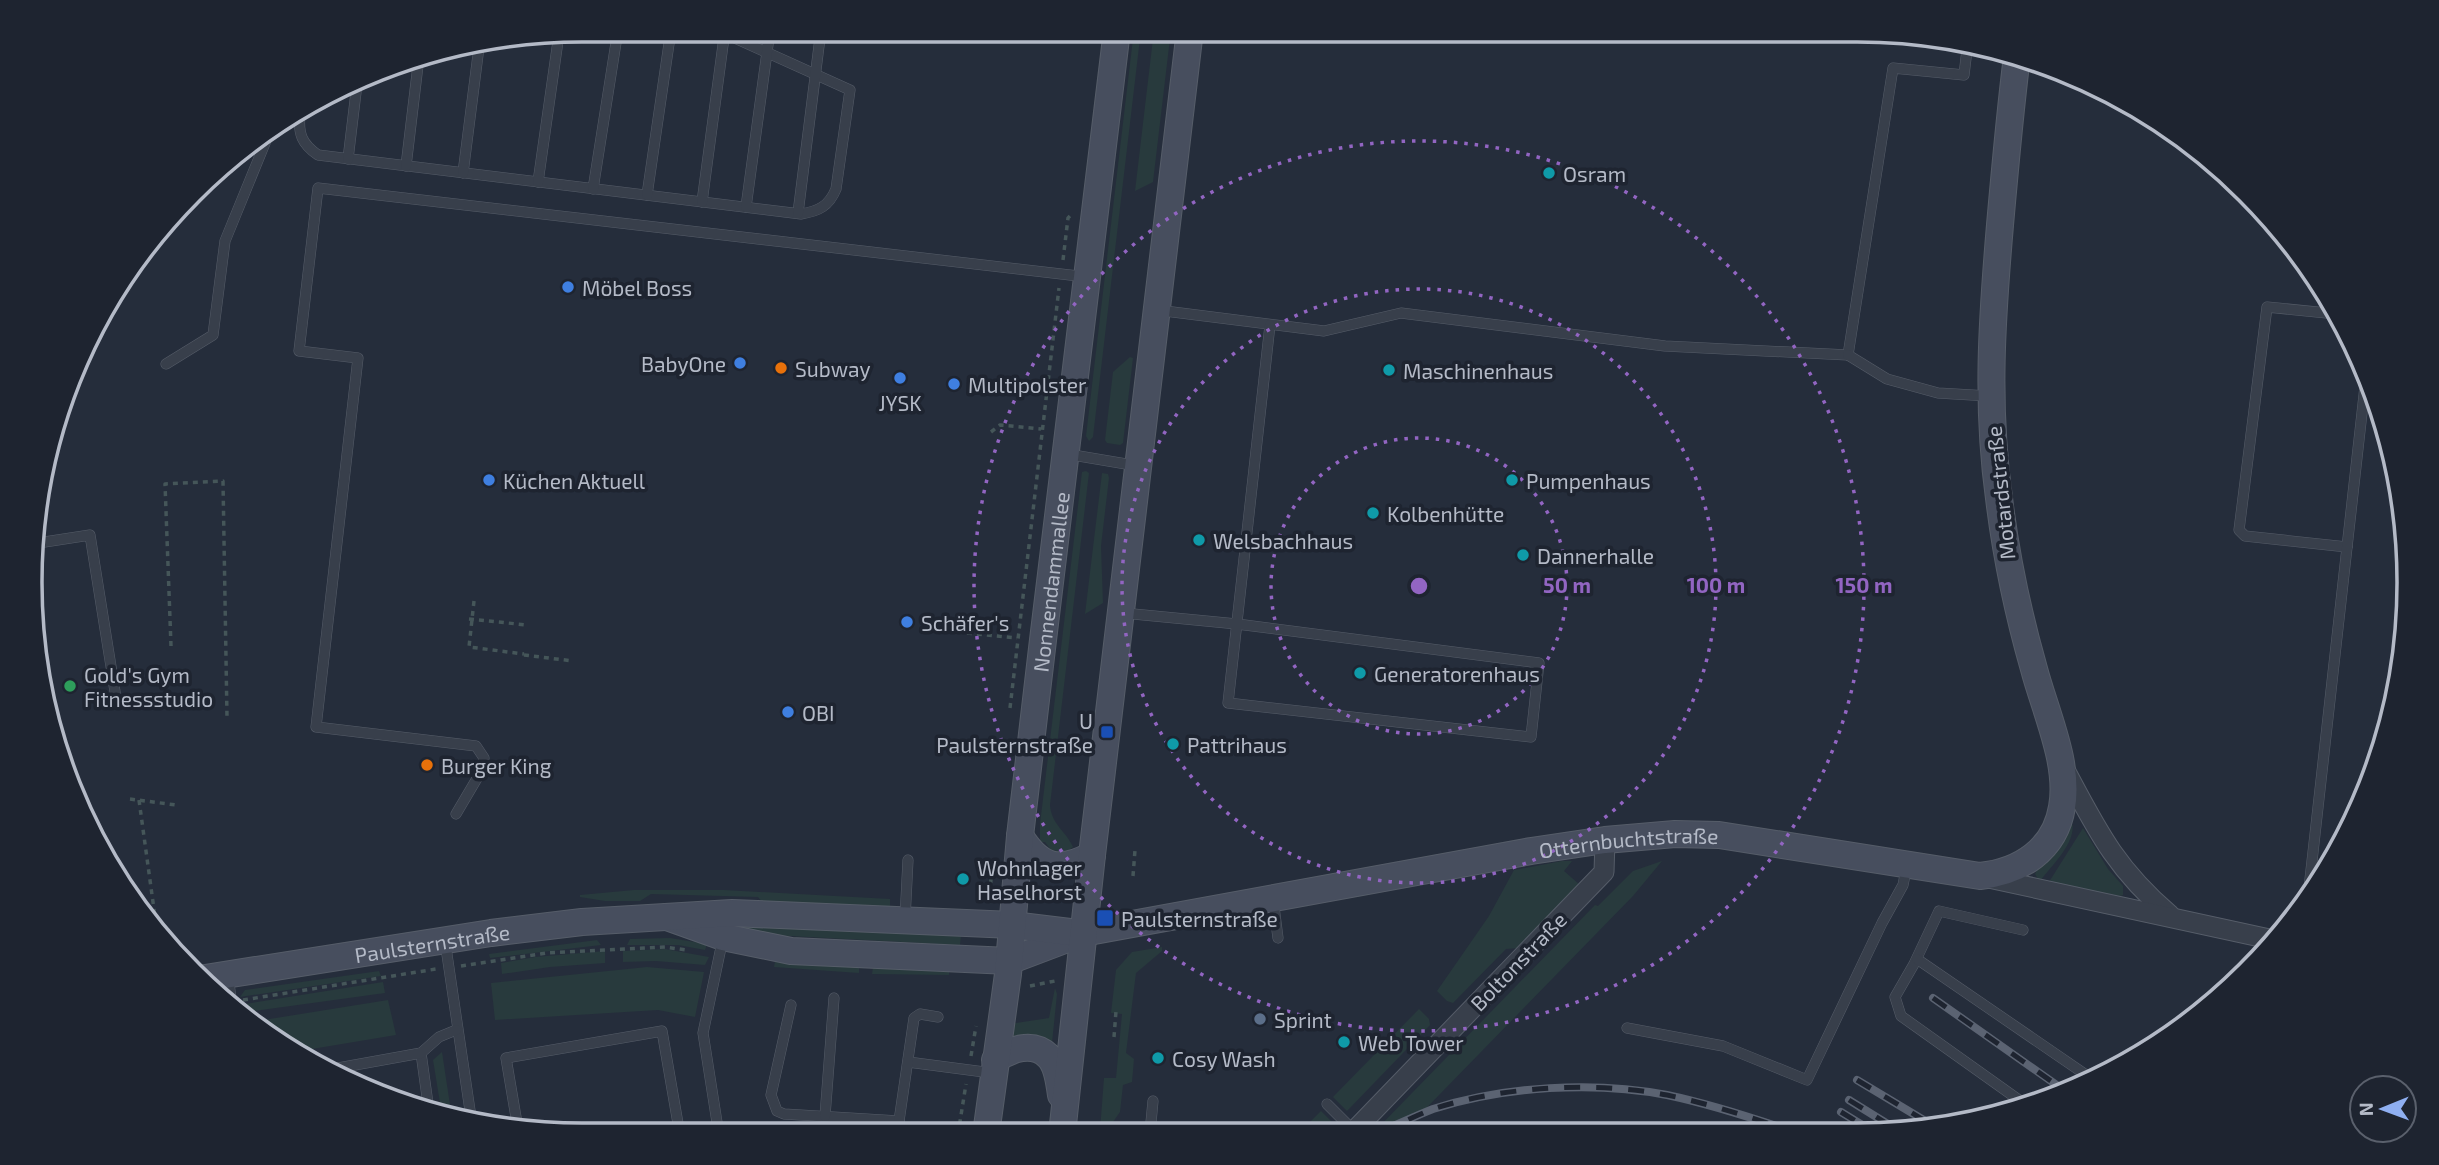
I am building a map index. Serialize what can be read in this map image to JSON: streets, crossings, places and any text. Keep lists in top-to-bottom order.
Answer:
{
  "streets": {
    "main road": [
      "Motardstraße",
      "Nonnendammallee",
      "Otternbuchtstraße",
      "Paulsternstraße"
    ],
    "street": ["Boltonstraße"]
  },
  "crossings": [
    ["Motardstraße", "Otternbuchtstraße"],
    ["Nonnendammallee", "Paulsternstraße"],
    ["Otternbuchtstraße", "Paulsternstraße"],
    ["Otternbuchtstraße", "Boltonstraße"]
  ],
  "places": {
    "other": [
      "Osram",
      "Möbel Boss",
      "BabyOne",
      "Subway",
      "Maschinenhaus",
      "JYSK",
      "Multipolster",
      "Küchen Aktuell",
      "Pumpenhaus",
      "Kolbenhütte",
      "Welsbachhaus",
      "Dannerhalle",
      "Schäfer's",
      "Generatorenhaus",
      "Gold's Gym Fitnessstudio",
      "OBI",
      "Pattrihaus",
      "Burger King",
      "Wohnlager Haselhorst",
      "Sprint",
      "Web Tower",
      "Cosy Wash"
    ],
    "transit": ["U Paulsternstraße", "Paulsternstraße"]
  },
  "north": "left",
  "rings": ["50 m", "100 m", "150 m"]
}
